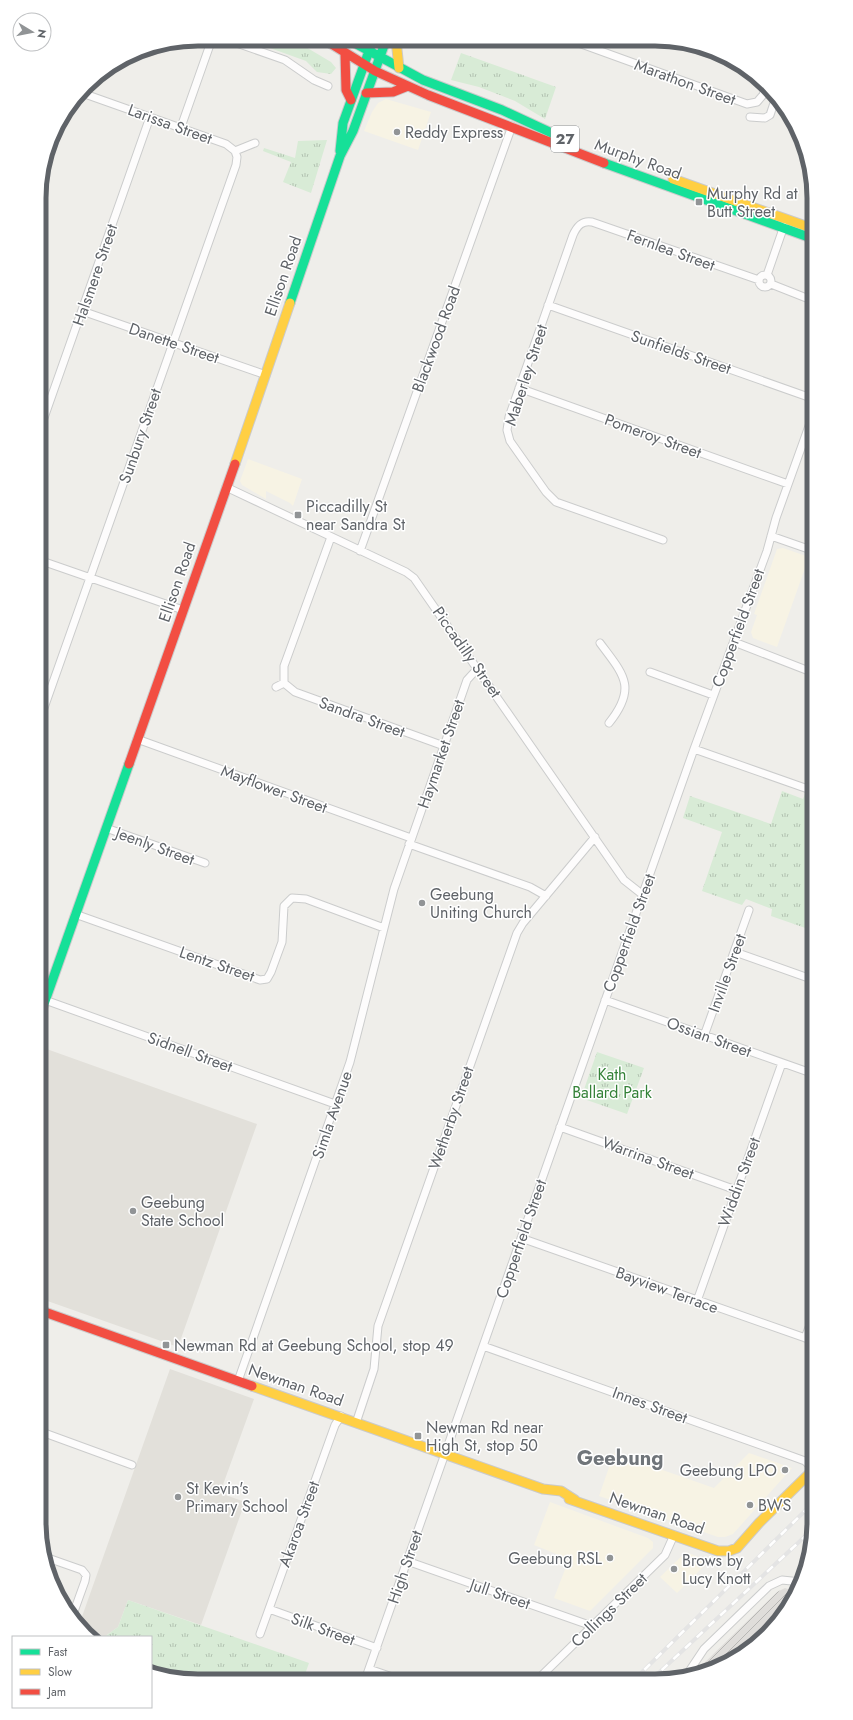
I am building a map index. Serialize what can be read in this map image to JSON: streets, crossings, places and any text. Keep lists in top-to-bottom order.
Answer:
{
  "streets": {
    "main road": [
      "27",
      "Murphy Road",
      "Ellison Road",
      "Newman Road"
    ],
    "street": [
      "Marathon Street",
      "Larissa Street",
      "Fernlea Street",
      "Halsmere Street",
      "Blackwood Road",
      "Danette Street",
      "Sunfields Street",
      "Maberley Street",
      "Sunbury Street",
      "Pomeroy Street",
      "Copperfield Street",
      "Piccadilly Street",
      "Sandra Street",
      "Haymarket Street",
      "Mayflower Street",
      "Jeenly Street",
      "Lentz Street",
      "Inville Street",
      "Ossian Street",
      "Sidnell Street",
      "Simla Avenue",
      "Wetherby Street",
      "Warrina Street",
      "Widdin Street",
      "Bayview Terrace",
      "Innes Street",
      "Akaroa Street",
      "High Street",
      "Jull Street",
      "Collings Street",
      "Silk Street"
    ]
  },
  "crossings": [
    ["Larissa Street", "Halsmere Street"],
    ["Larissa Street", "Sunbury Street"],
    ["Murphy Road", "Ellison Road"],
    ["Murphy Road", "Blackwood Road"],
    ["Fernlea Street", "Maberley Street"],
    ["Halsmere Street", "Danette Street"],
    ["Ellison Road", "Danette Street"],
    ["Ellison Road", "Piccadilly Street"],
    ["Ellison Road", "Mayflower Street"],
    ["Ellison Road", "Jeenly Street"],
    ["Ellison Road", "Lentz Street"],
    ["Blackwood Road", "Piccadilly Street"],
    ["Danette Street", "Sunbury Street"],
    ["Sunfields Street", "Maberley Street"],
    ["Maberley Street", "Pomeroy Street"],
    ["Pomeroy Street", "Copperfield Street"],
    ["Copperfield Street", "Piccadilly Street"],
    ["Copperfield Street", "Ossian Street"],
    ["Copperfield Street", "Warrina Street"],
    ["Copperfield Street", "Bayview Terrace"],
    ["Copperfield Street", "Newman Road"],
    ["Copperfield Street", "Innes Street"],
    ["Copperfield Street", "High Street"],
    ["Piccadilly Street", "Haymarket Street"],
    ["Piccadilly Street", "Wetherby Street"],
    ["Sandra Street", "Haymarket Street"],
    ["Haymarket Street", "Mayflower Street"],
    ["Haymarket Street", "Simla Avenue"],
    ["Mayflower Street", "Simla Avenue"],
    ["Mayflower Street", "Wetherby Street"],
    ["Lentz Street", "Simla Avenue"],
    ["Inville Street", "Ossian Street"],
    ["Ossian Street", "Widdin Street"],
    ["Sidnell Street", "Simla Avenue"],
    ["Simla Avenue", "Newman Road"],
    ["Wetherby Street", "Newman Road"],
    ["Warrina Street", "Widdin Street"],
    ["Widdin Street", "Bayview Terrace"],
    ["Newman Road", "Akaroa Street"],
    ["Newman Road", "High Street"],
    ["Newman Road", "Collings Street"],
    ["Akaroa Street", "Silk Street"],
    ["High Street", "Jull Street"],
    ["High Street", "Silk Street"],
    ["Jull Street", "Collings Street"]
  ],
  "districts": ["Geebung"],
  "parks": ["Kath Ballard Park"],
  "places": {
    "other": [
      "Reddy Express",
      "Geebung Uniting Church",
      "Geebung State School",
      "Geebung LPO",
      "St Kevin's Primary School",
      "BWS",
      "Geebung RSL",
      "Brows by Lucy Knott"
    ],
    "transit": [
      "Murphy Rd at Butt Street",
      "Piccadilly St near Sandra St",
      "Newman Rd at Geebung School, stop 49",
      "Newman Rd near High St, stop 50"
    ]
  },
  "legend": ["Fast", "Slow", "Jam"],
  "north": "right"
}
